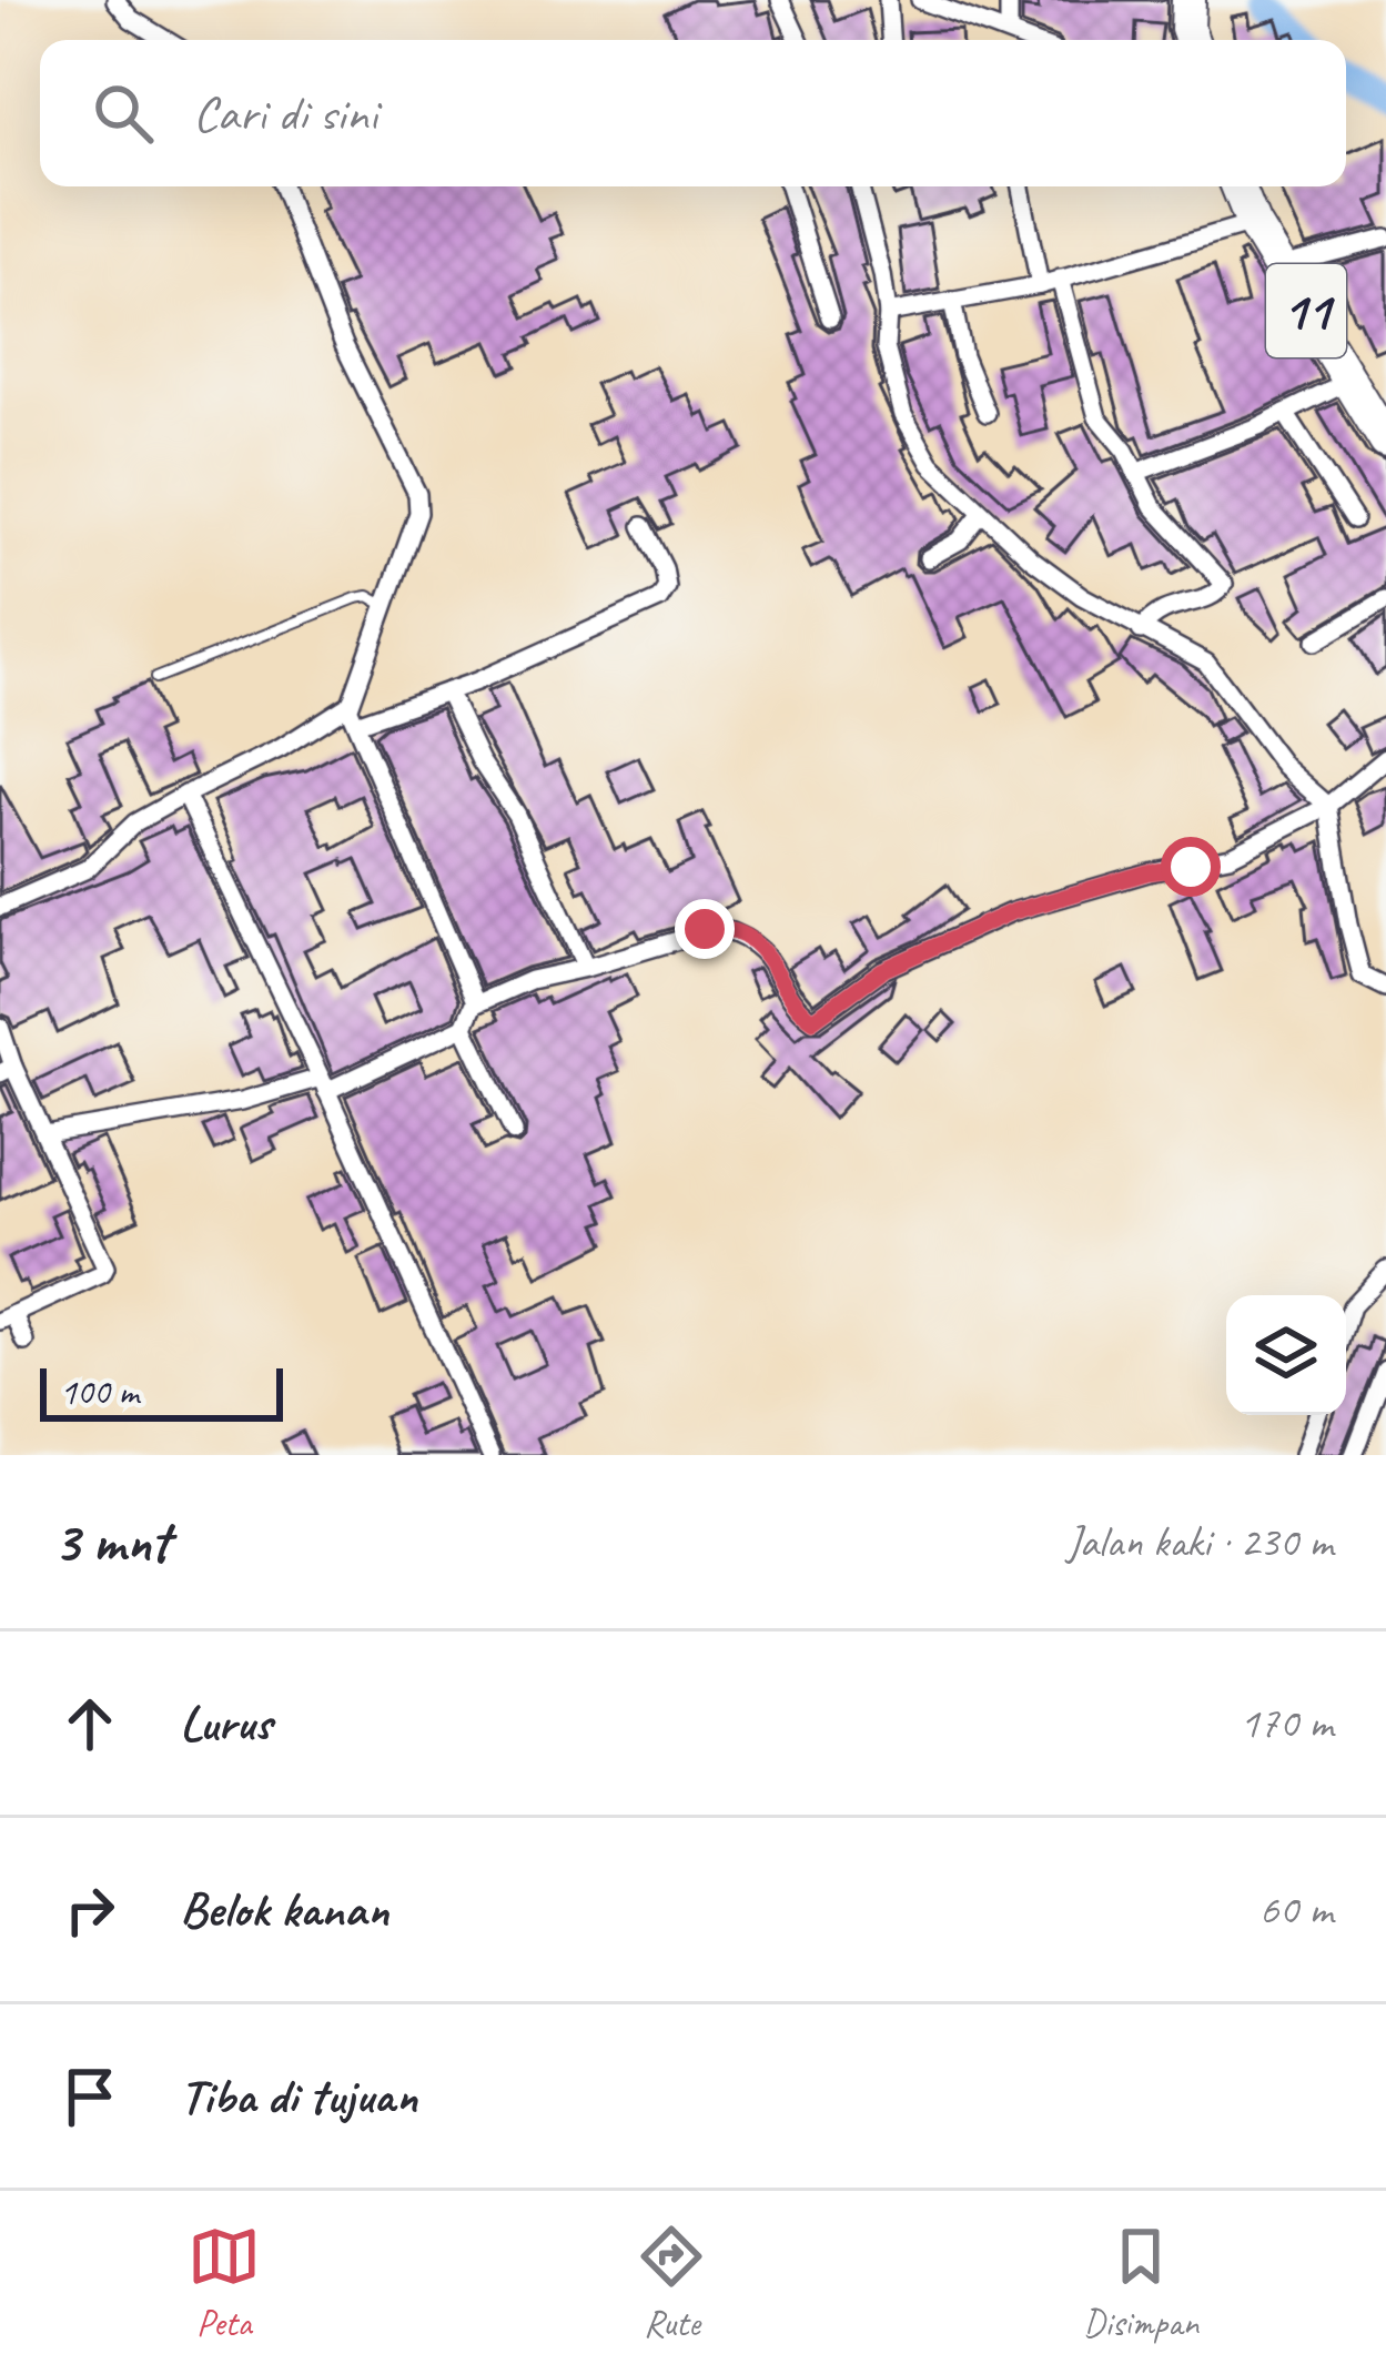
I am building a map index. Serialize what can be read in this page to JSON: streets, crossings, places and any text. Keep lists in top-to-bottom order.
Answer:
{
  "streets": {
    "highway": ["11"]
  },
  "scale_bar": "100 m",
  "page": {
    "search": "Cari di sini",
    "scale": "100 m",
    "heading": ["3 mnt", "Jalan kaki · 230 m"],
    "list": [
      ["Lurus", "170 m"],
      ["Belok kanan", "60 m"],
      "Tiba di tujuan"
    ],
    "nav": ["Peta", "Rute", "Disimpan"]
  }
}
